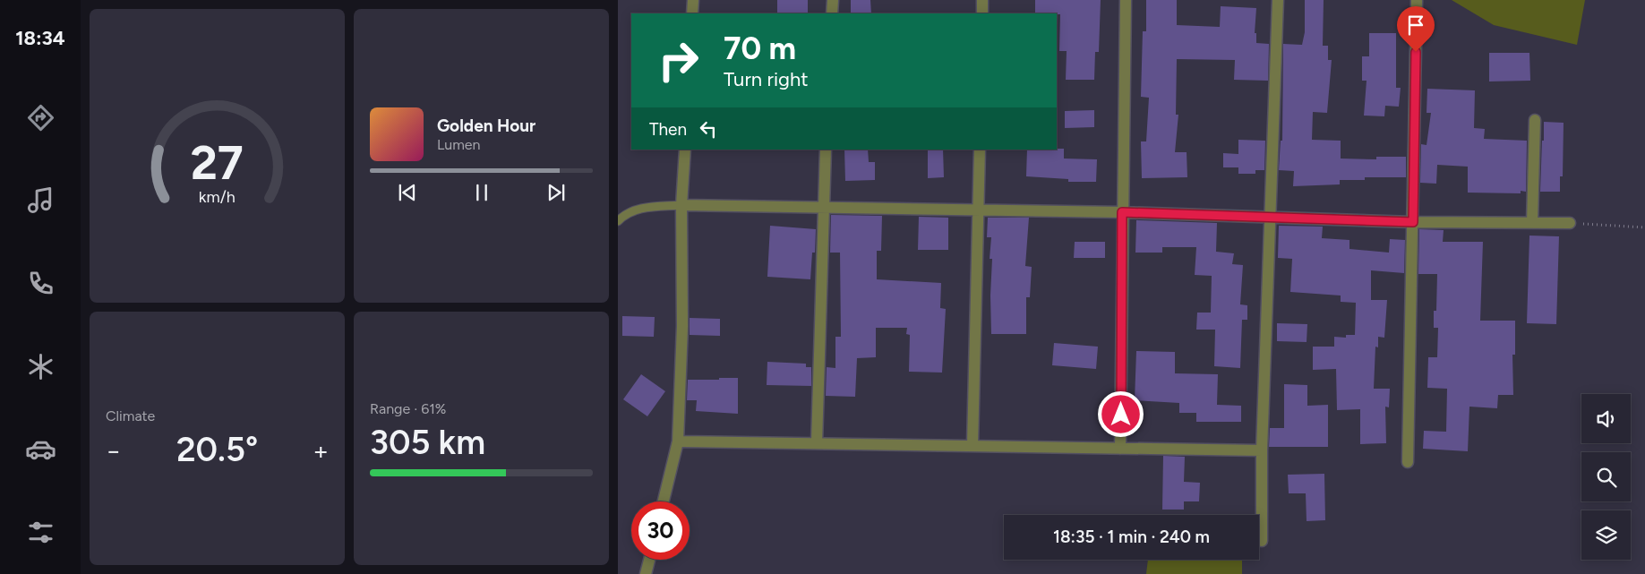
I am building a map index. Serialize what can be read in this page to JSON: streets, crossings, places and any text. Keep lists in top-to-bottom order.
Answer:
{
  "page": {
    "tabs": "18:34",
    "turn": ["70 m", "Turn right"],
    "song": ["Golden Hour", "Lumen"],
    "then": "Then",
    "tile": [
      "Climate",
      ["Range · 61%", "305 km"]
    ],
    "heat": ["−", "20.5°", "+"],
    "limit": "30",
    "trip": "18:35 · 1 min · 240 m",
    "gauge": ["27", "km/h"]
  }
}
